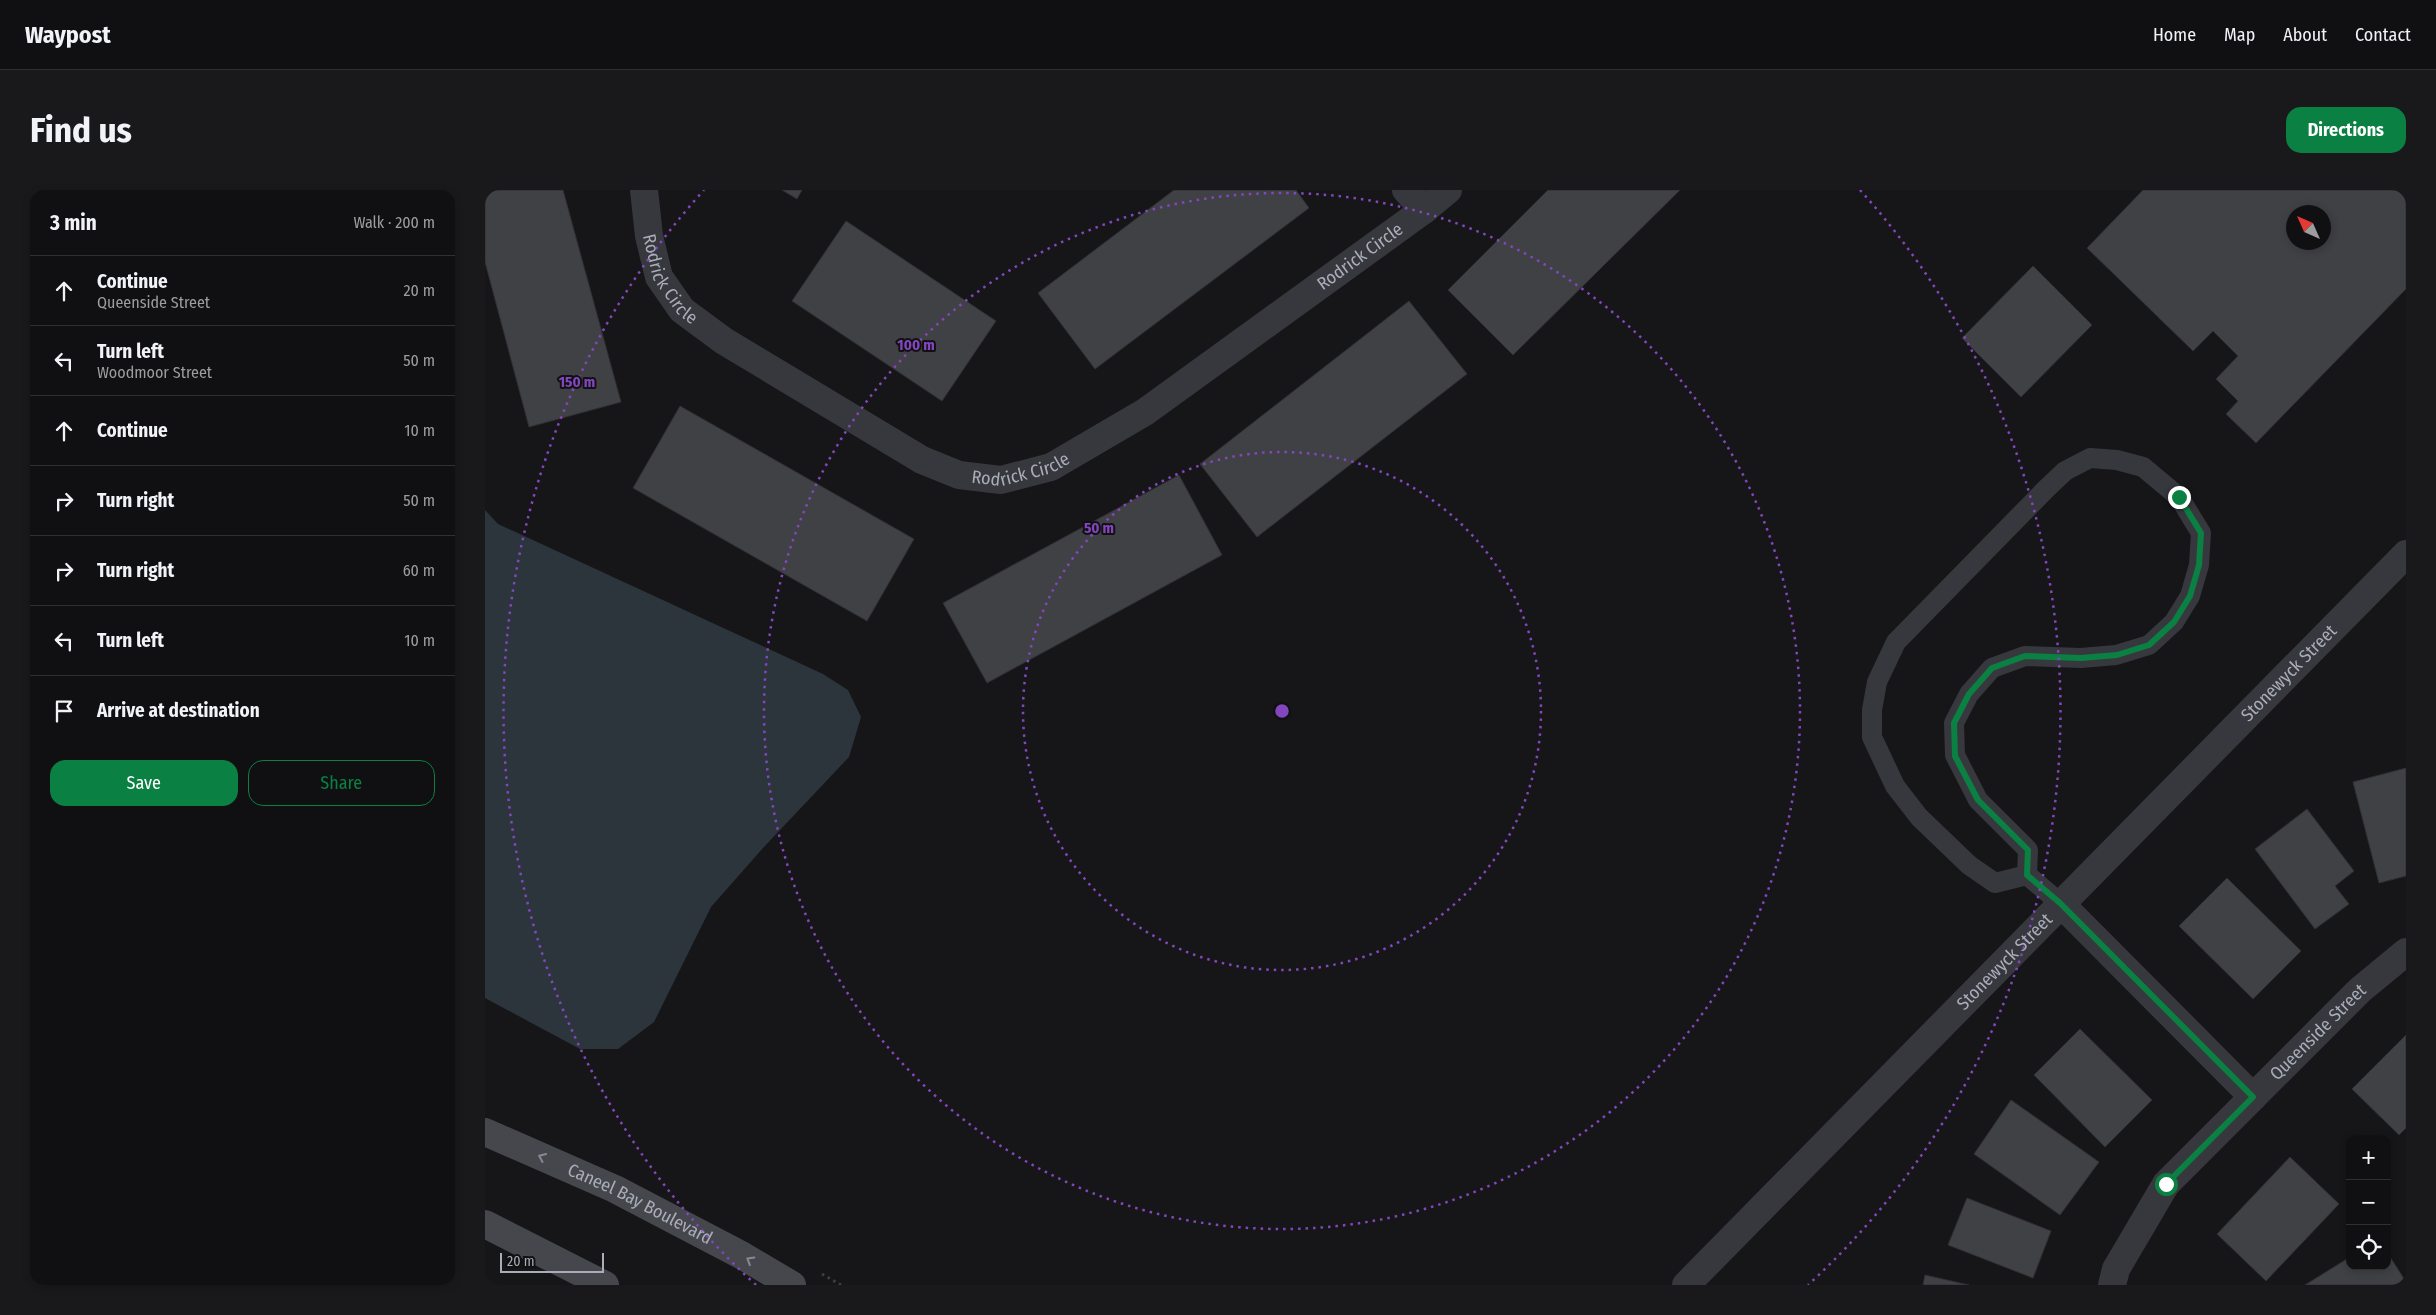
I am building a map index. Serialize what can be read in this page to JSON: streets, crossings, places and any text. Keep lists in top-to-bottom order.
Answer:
{
  "streets": {
    "street": [
      "Rodrick Circle",
      "Stonewyck Street",
      "Queenside Street",
      "Caneel Bay Boulevard"
    ]
  },
  "scale_bar": "20 m",
  "north": "top left",
  "page": {
    "header": "Waypost",
    "nav": [
      "Home",
      "Map",
      "About",
      "Contact"
    ],
    "buttons": [
      "Directions",
      ["Save", "Share"]
    ],
    "title": "Find us",
    "heading": ["3 min", "Walk · 200 m"],
    "list": [
      ["Continue", "Queenside Street", "20 m"],
      ["Turn left", "Woodmoor Street", "50 m"],
      ["Continue", "10 m"],
      ["Turn right", "50 m"],
      ["Turn right", "60 m"],
      ["Turn left", "10 m"],
      "Arrive at destination"
    ],
    "map_buttons": ["+", "−"],
    "scale": "20 m"
  },
  "rings": ["100 m", "150 m", "50 m"]
}
